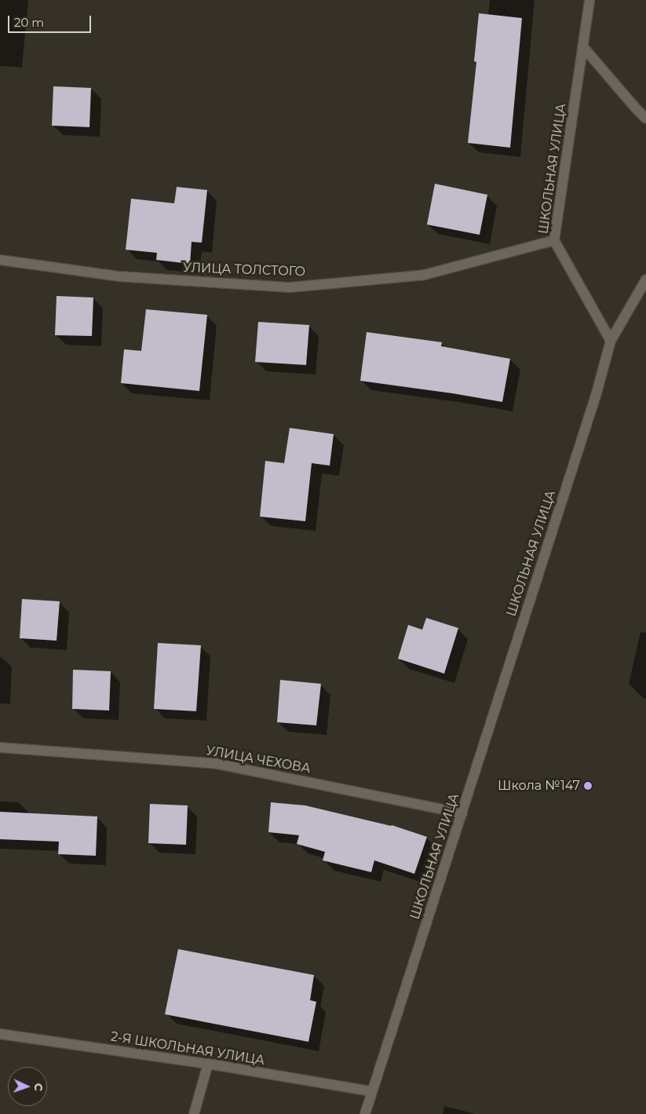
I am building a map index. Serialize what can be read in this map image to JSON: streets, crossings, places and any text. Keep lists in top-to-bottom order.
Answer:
{
  "streets": {
    "street": [
      "ШКОЛЬНАЯ УЛИЦА",
      "УЛИЦА ТОЛСТОГО",
      "УЛИЦА ЧЕХОВА",
      "2-Я ШКОЛЬНАЯ УЛИЦА"
    ]
  },
  "crossings": [
    ["ШКОЛЬНАЯ УЛИЦА", "УЛИЦА ТОЛСТОГО"],
    ["ШКОЛЬНАЯ УЛИЦА", "УЛИЦА ЧЕХОВА"],
    ["ШКОЛЬНАЯ УЛИЦА", "2-Я ШКОЛЬНАЯ УЛИЦА"]
  ],
  "places": ["Школа №147"],
  "scale_bar": "20 m",
  "north": "right"
}
